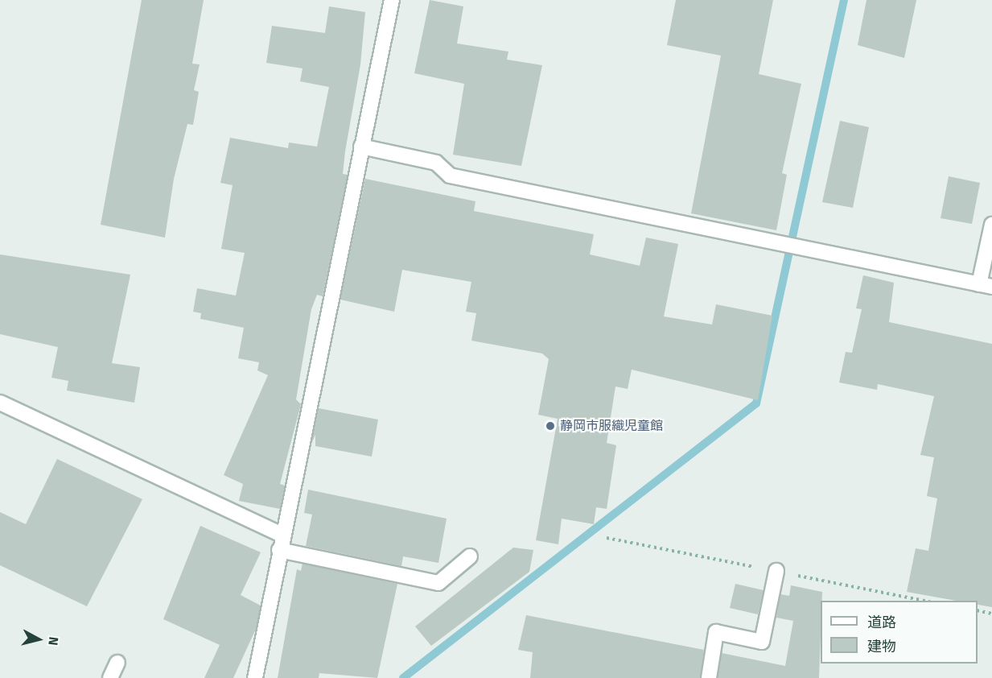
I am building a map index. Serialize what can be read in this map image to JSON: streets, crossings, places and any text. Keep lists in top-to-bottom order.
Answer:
{
  "places": ["静岡市服織児童館"],
  "legend": ["道路", "建物"],
  "north": "right"
}
